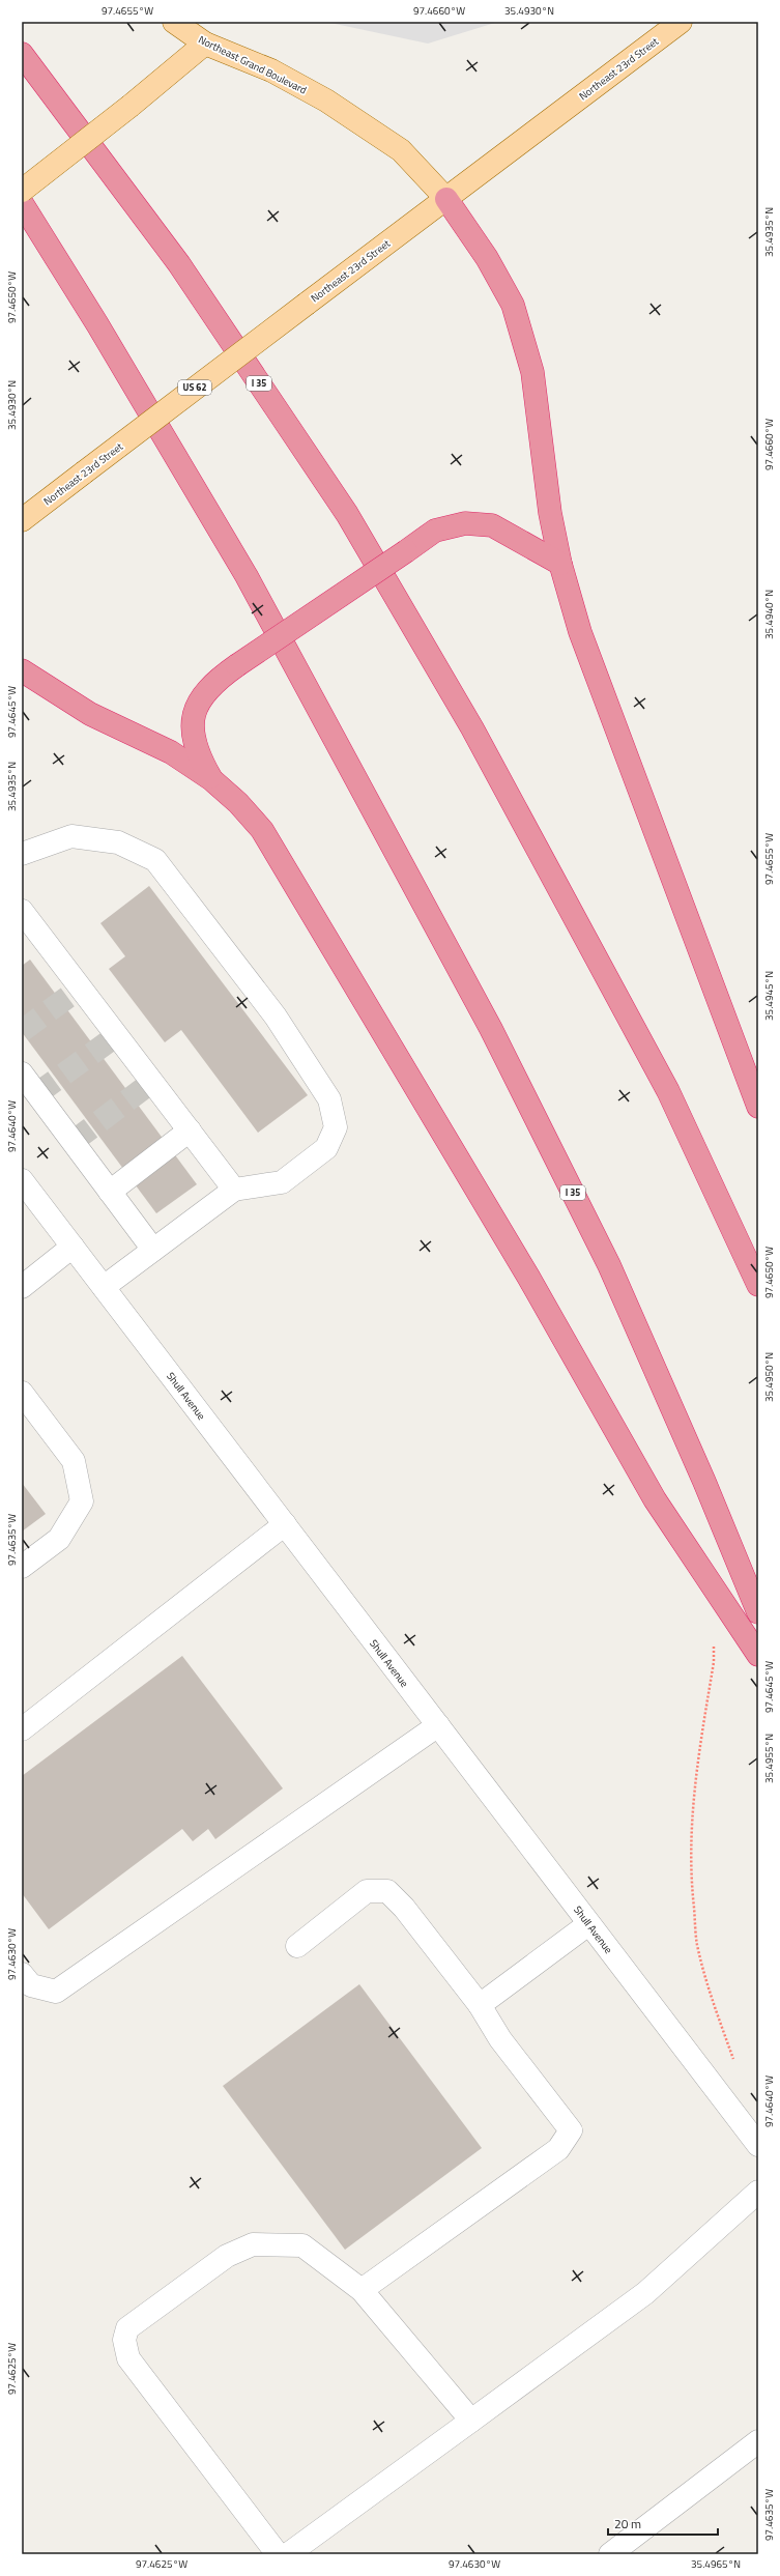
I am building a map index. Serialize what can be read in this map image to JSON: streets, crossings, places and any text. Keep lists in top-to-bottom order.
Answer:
{
  "streets": {
    "highway": ["I 35"],
    "main road": ["Northeast Grand Boulevard", "Northeast 23rd Street", "US 62"],
    "street": ["Shull Avenue"]
  },
  "crossings": [
    ["Northeast Grand Boulevard", "Northeast 23rd Street"]
  ],
  "scale_bar": "20 m",
  "coordinates": [
    "97.4655°W",
    "97.4660°W",
    "35.4930°N",
    "35.4935°N",
    "97.4650°W",
    "35.4940°N",
    "97.4645°W",
    "35.4945°N",
    "97.4640°W",
    "35.4950°N",
    "97.4635°W",
    "35.4955°N",
    "97.4630°W",
    "97.4625°W",
    "35.4965°N"
  ]
}
